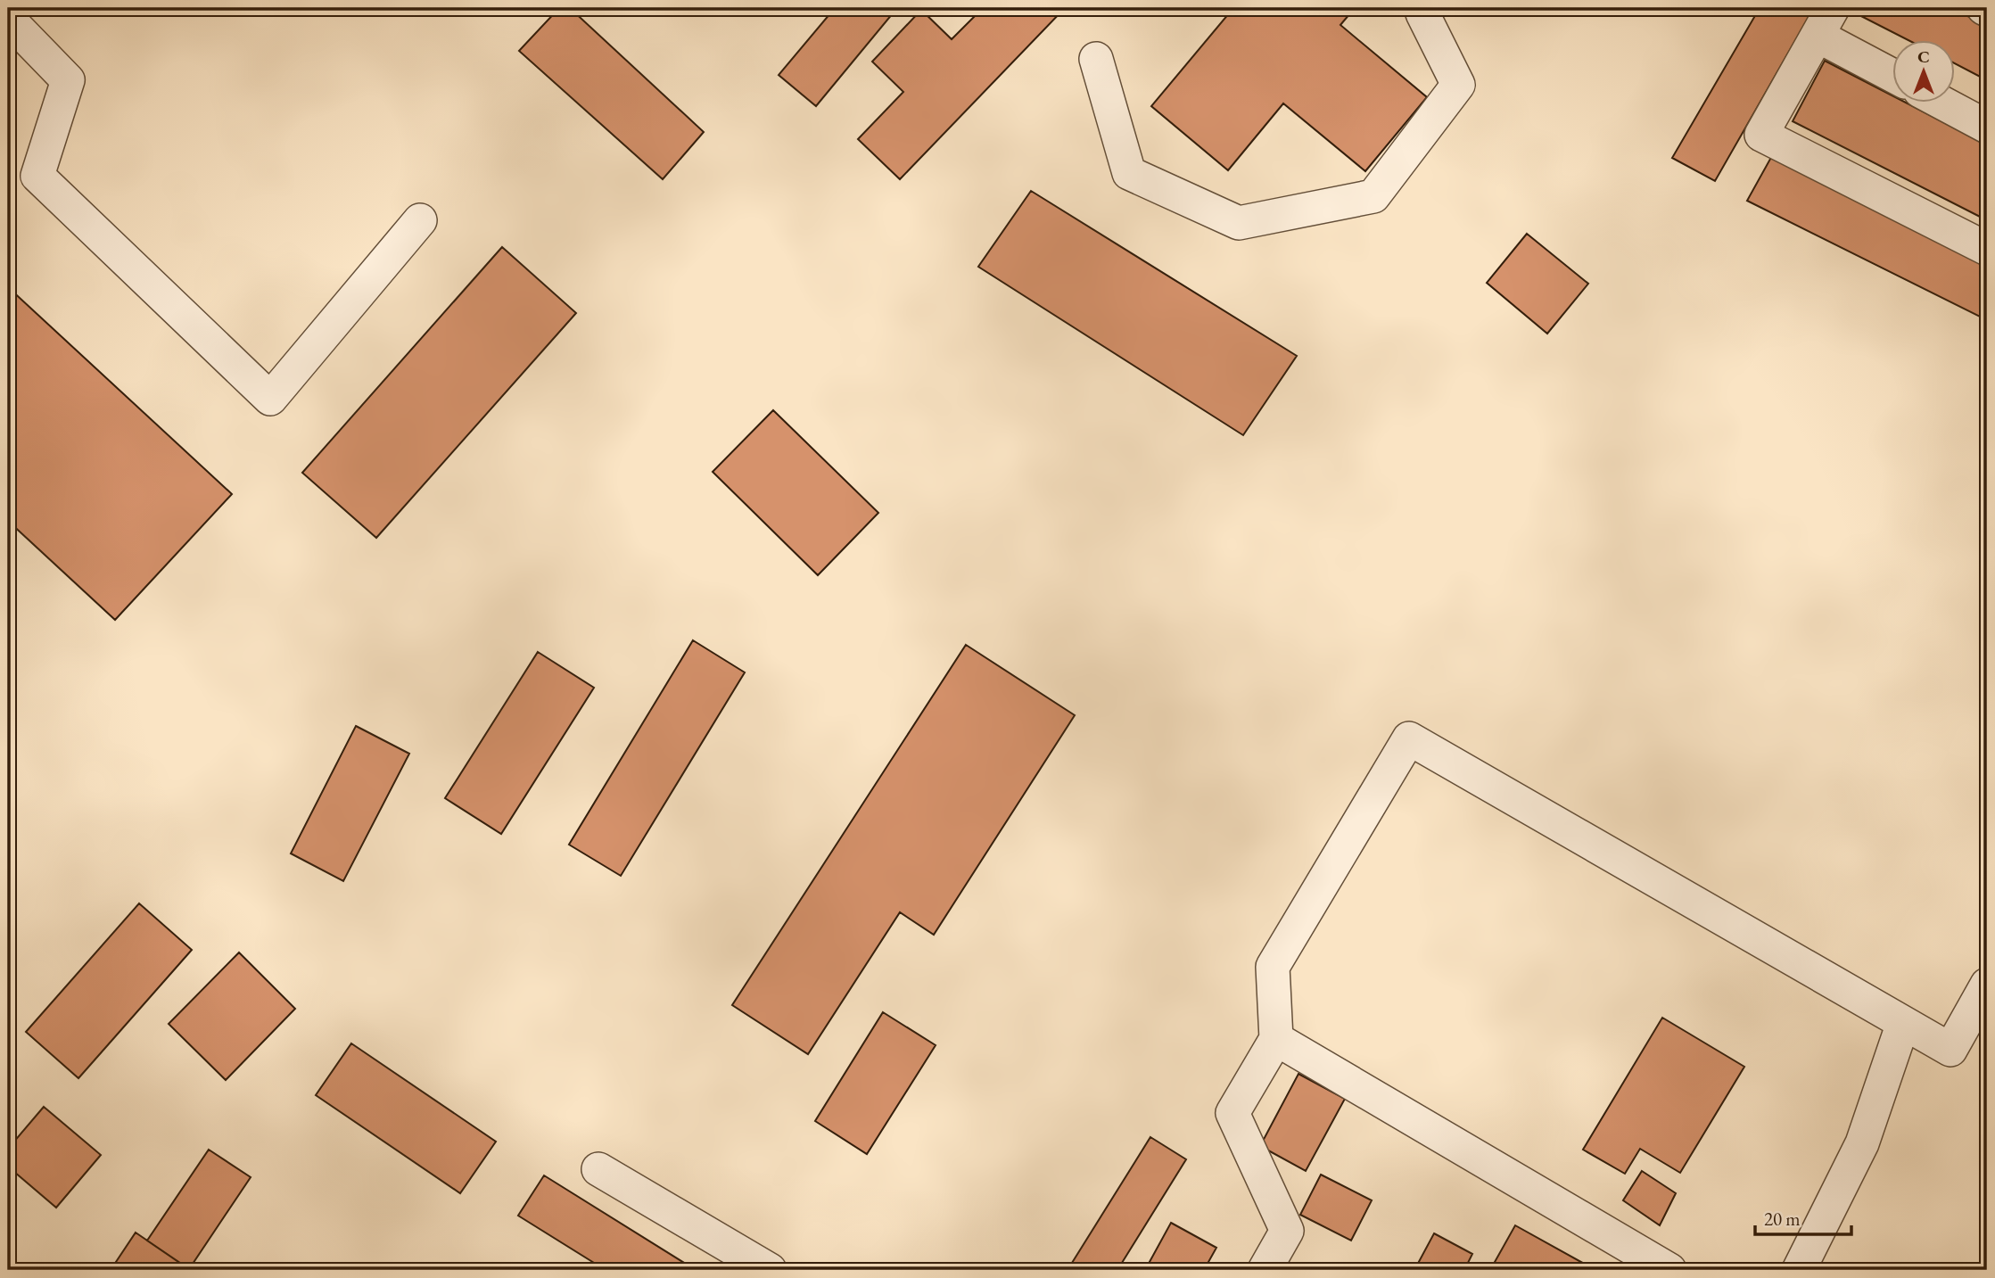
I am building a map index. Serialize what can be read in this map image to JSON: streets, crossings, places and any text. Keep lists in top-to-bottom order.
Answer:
{
  "scale_bar": "20 m",
  "north": "top"
}
